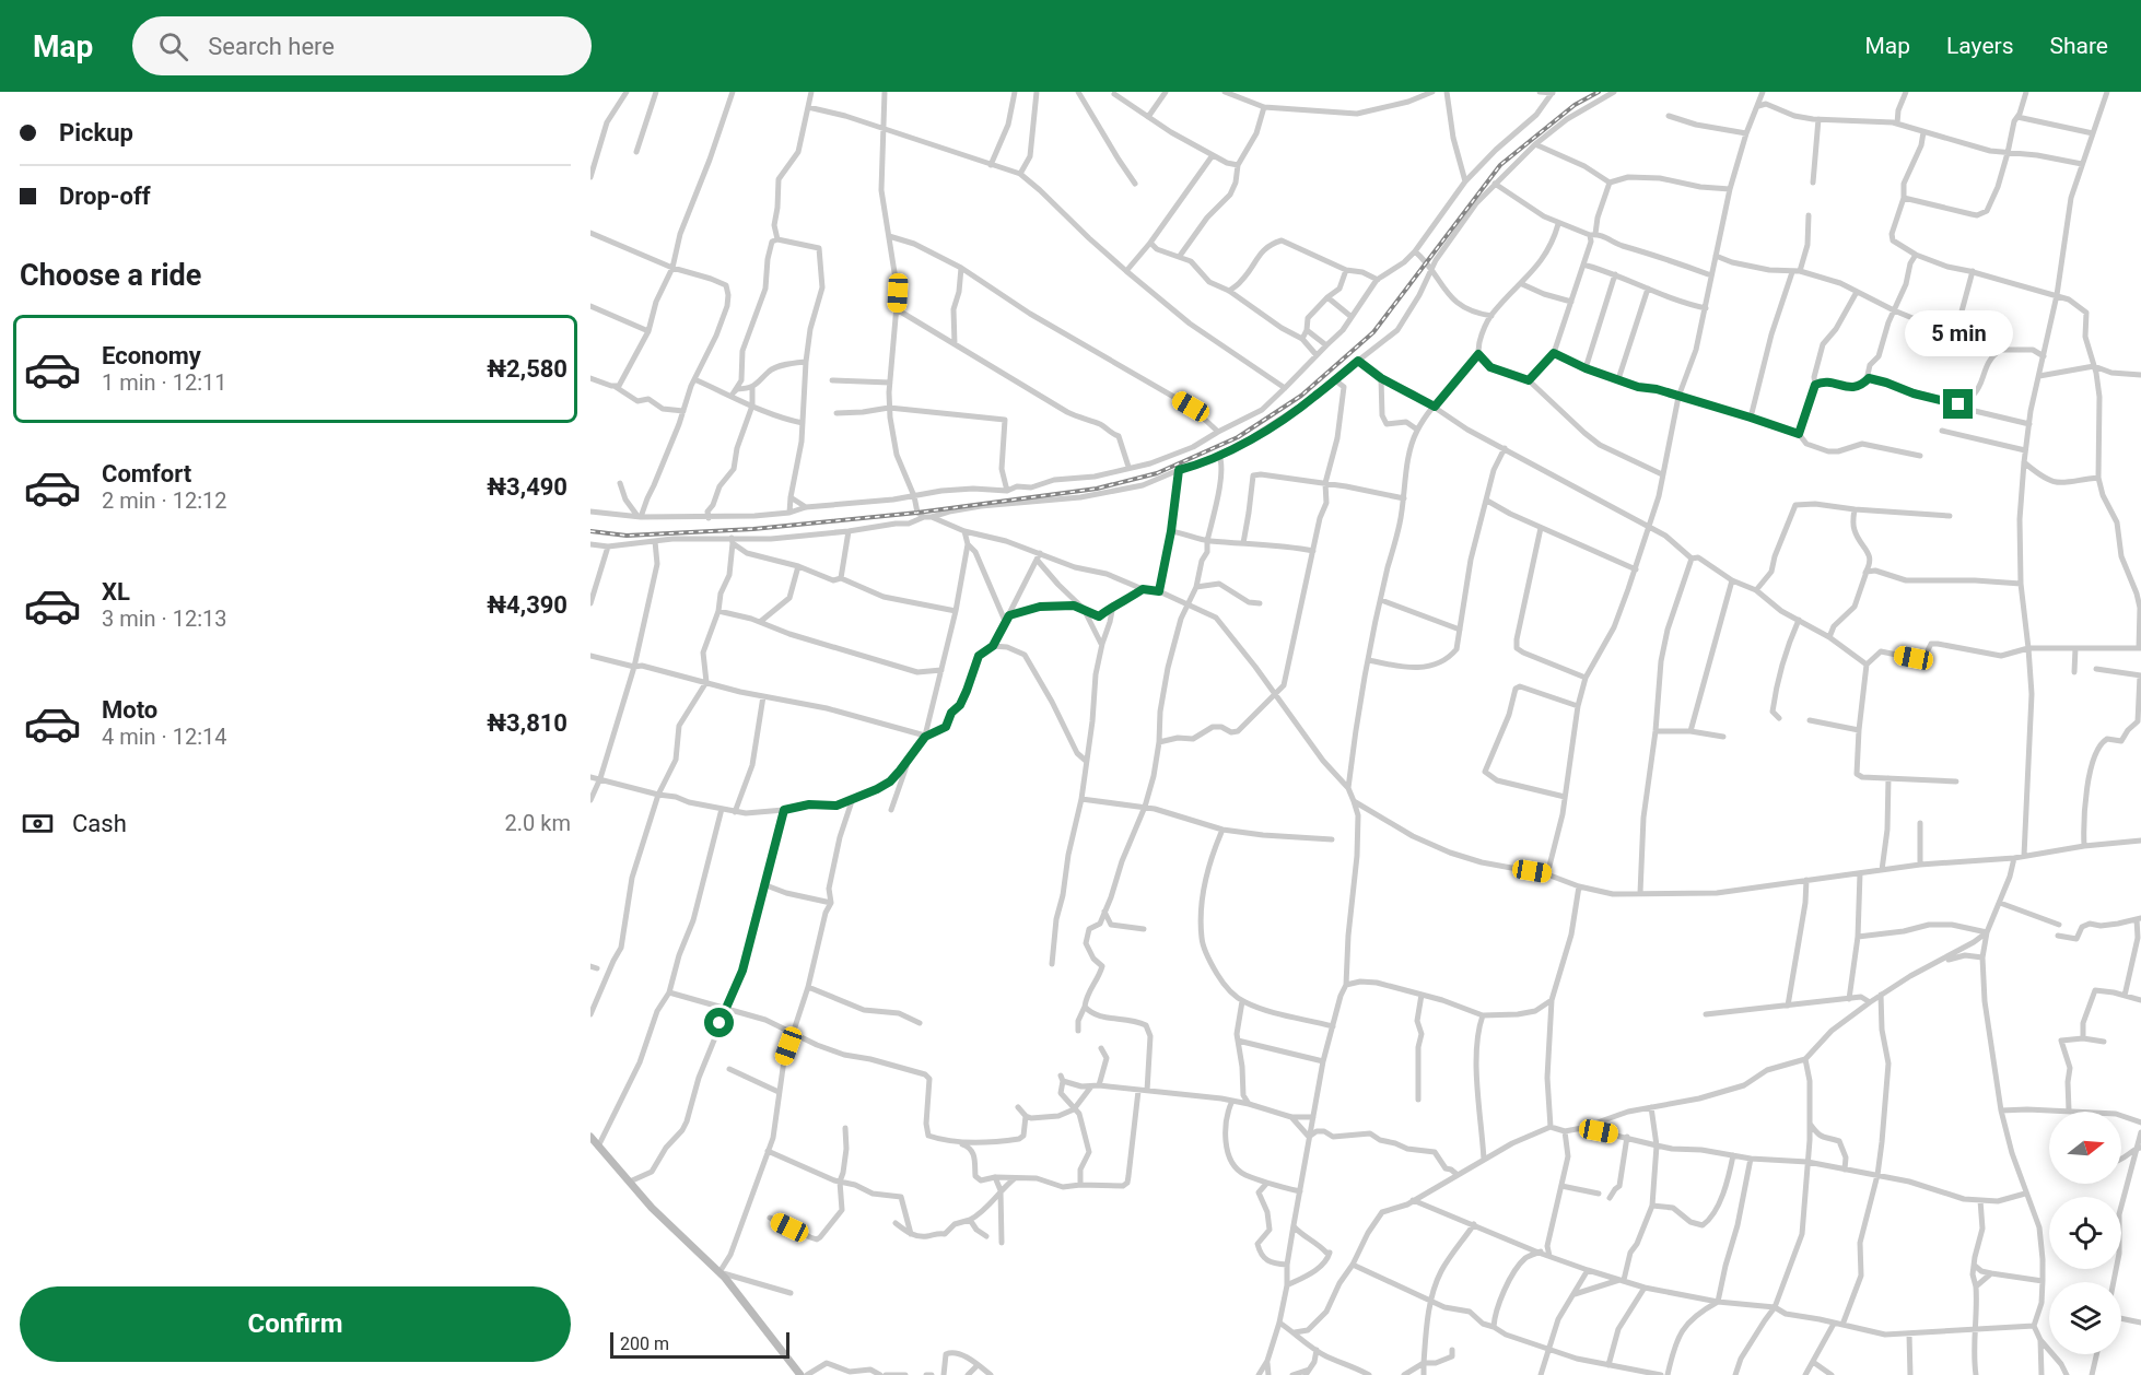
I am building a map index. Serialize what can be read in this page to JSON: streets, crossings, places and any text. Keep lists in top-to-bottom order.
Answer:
{
  "scale_bar": "200 m",
  "north": "right",
  "page": {
    "header": "Map",
    "search": "Search here",
    "nav": ["Map", "Layers", "Share"],
    "banner": ["Pickup", "Drop-off"],
    "heading": "Choose a ride",
    "bubble": "5 min",
    "list": [
      {
        "name": "Economy",
        "note": "1 min · 12:11",
        "value": "₦2,580"
      },
      {
        "name": "Comfort",
        "note": "2 min · 12:12",
        "value": "₦3,490"
      },
      {
        "name": "XL",
        "note": "3 min · 12:13",
        "value": "₦4,390"
      },
      {
        "name": "Moto",
        "note": "4 min · 12:14",
        "value": "₦3,810"
      }
    ],
    "pay": ["Cash", "2.0 km"],
    "buttons": "Confirm",
    "scale": "200 m"
  }
}
